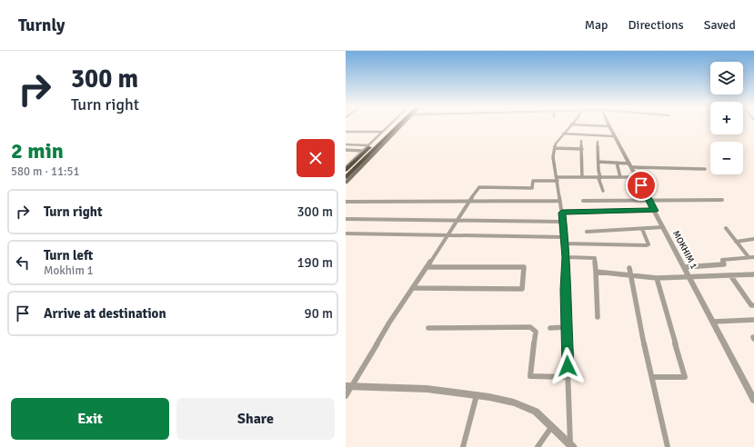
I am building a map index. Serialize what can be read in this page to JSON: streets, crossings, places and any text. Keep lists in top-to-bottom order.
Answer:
{
  "streets": {
    "street": ["MOKHIM 1"]
  },
  "page": {
    "header": "Turnly",
    "nav": ["Map", "Directions", "Saved"],
    "turn": ["300 m", "Turn right"],
    "map_buttons": ["+", "−"],
    "heading": ["2 min", "580 m · 11:51"],
    "list": [
      {
        "name": "Turn right",
        "value": "300 m"
      },
      {
        "name": "Turn left",
        "note": "Mokhim 1",
        "value": "190 m"
      },
      {
        "name": "Arrive at destination",
        "value": "90 m"
      }
    ],
    "buttons": ["Exit", "Share"]
  }
}
